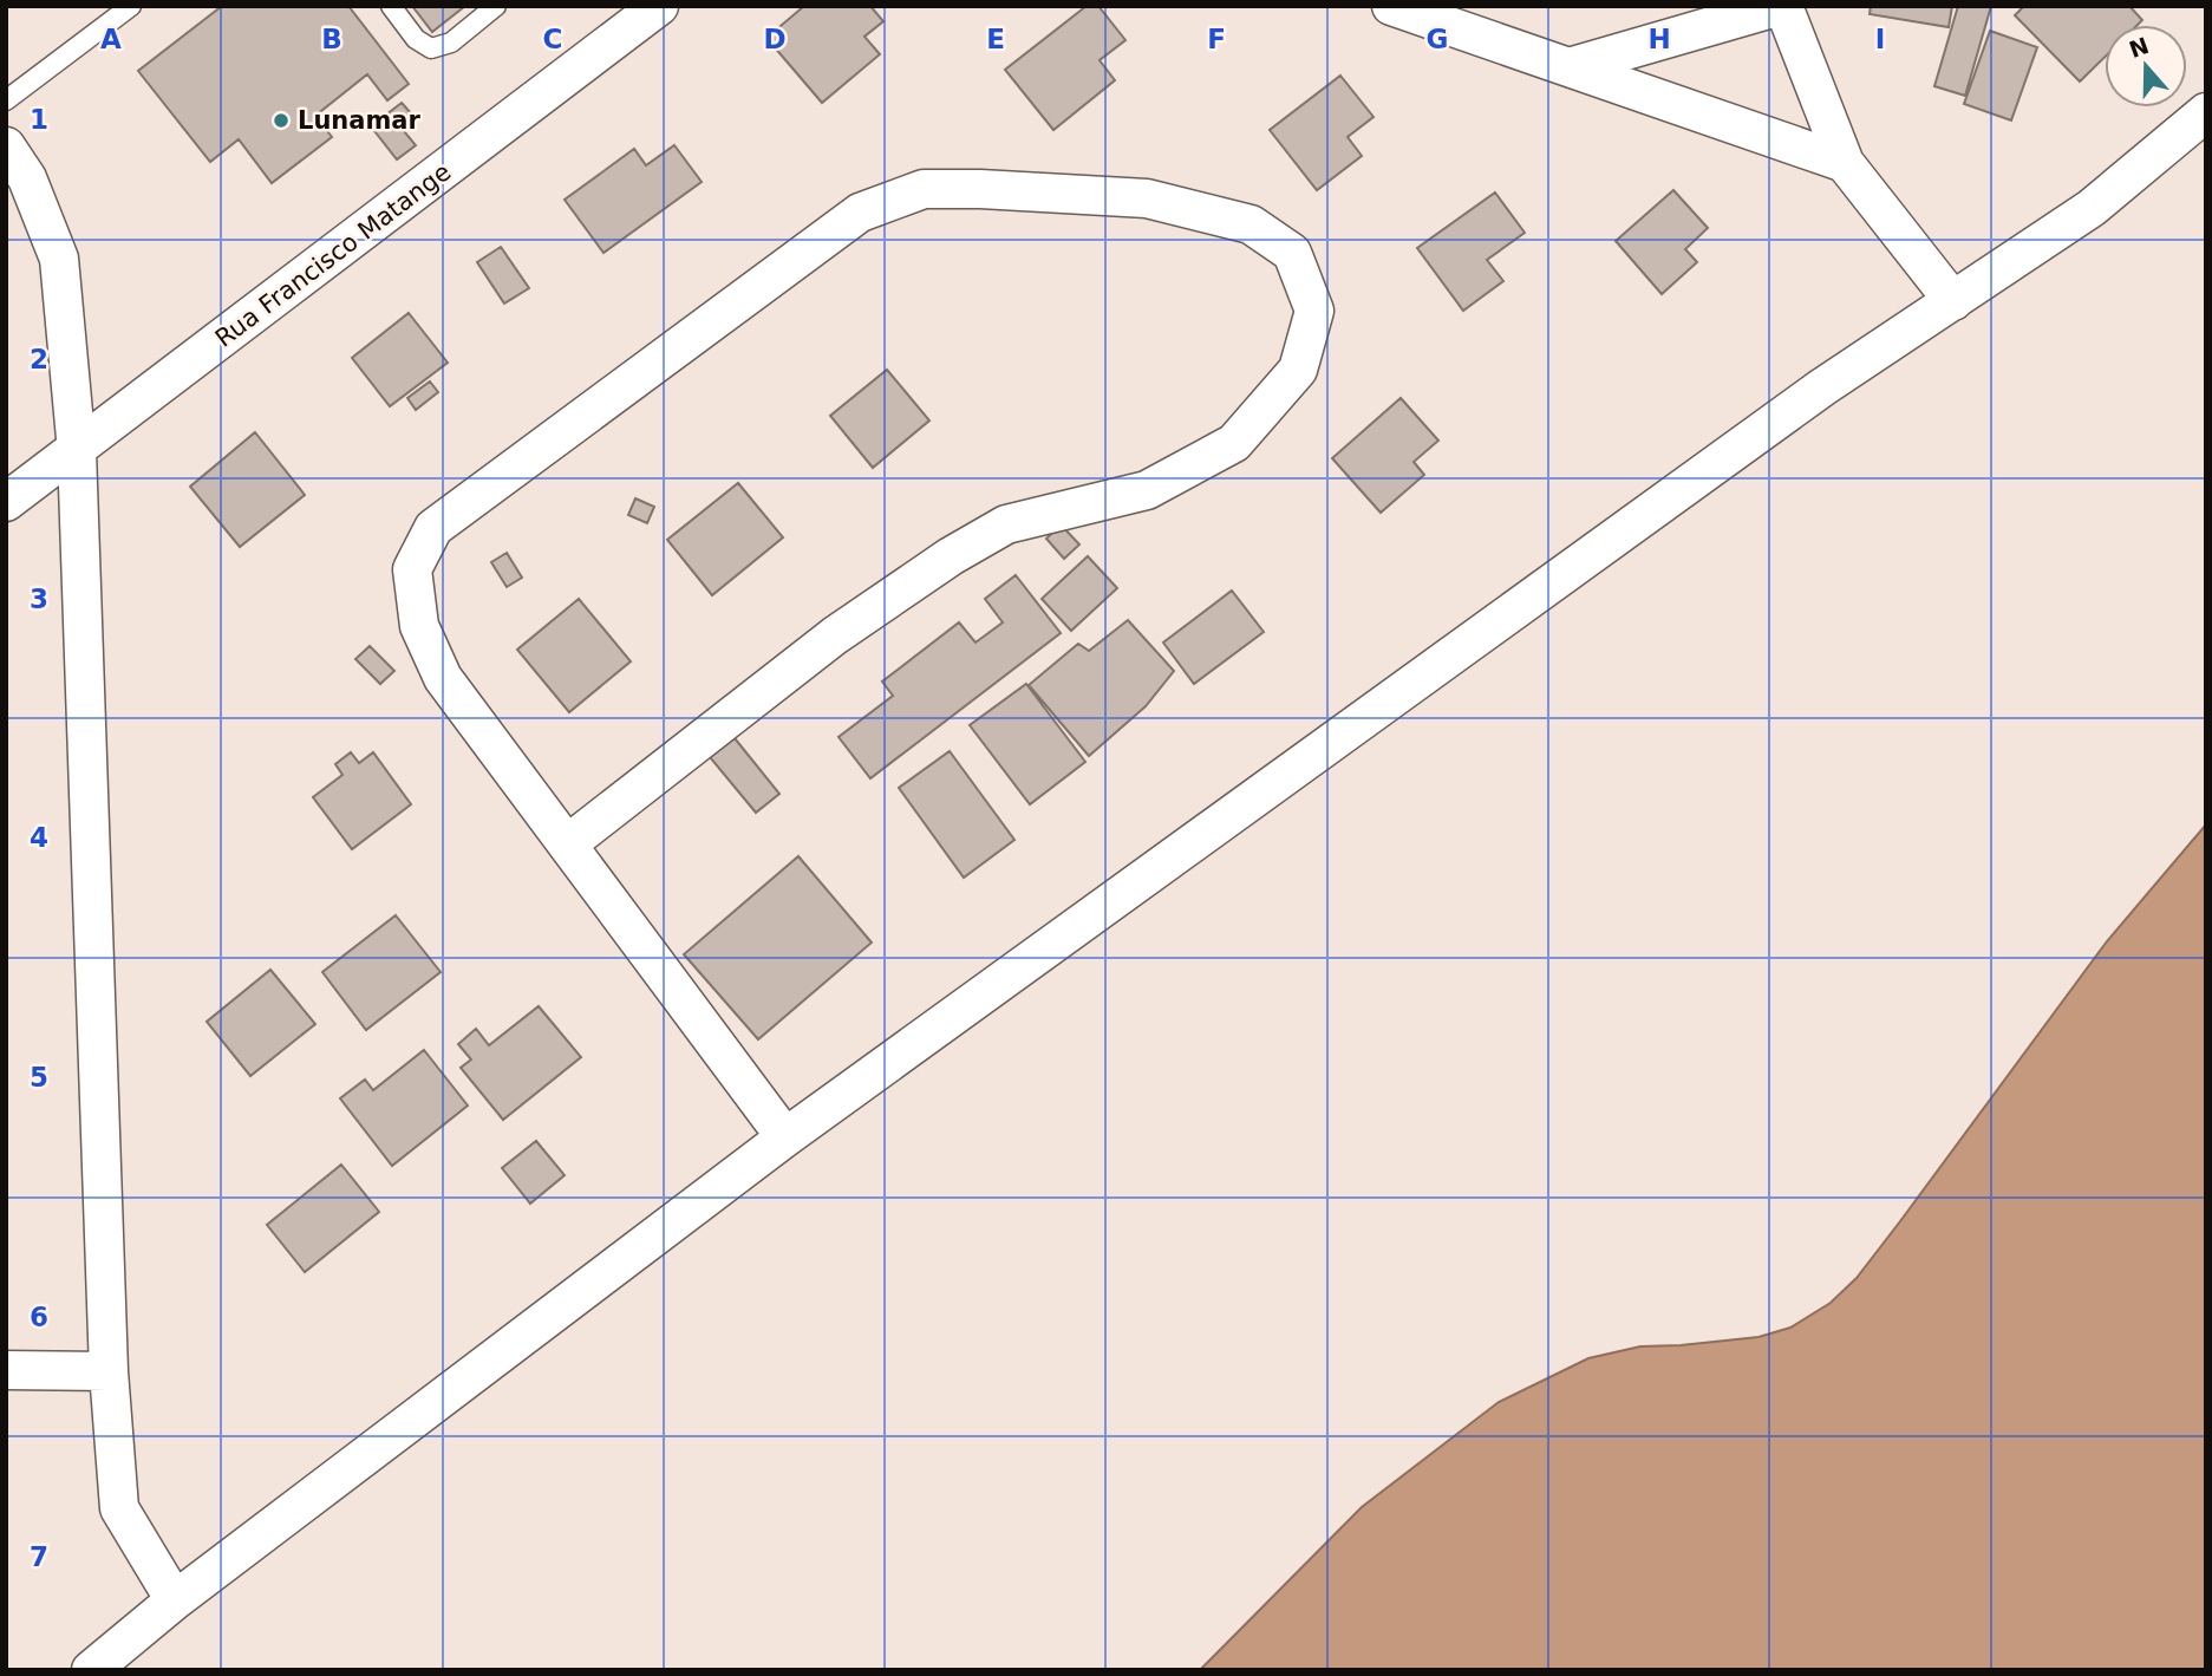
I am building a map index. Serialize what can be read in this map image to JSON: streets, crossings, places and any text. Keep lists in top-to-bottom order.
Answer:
{
  "streets": {
    "street": ["Rua Francisco Matange"]
  },
  "places": ["Lunamar"],
  "north": "top",
  "grid": {
    "columns": [
      "A",
      "B",
      "C",
      "D",
      "E",
      "F",
      "G",
      "H",
      "I"
    ],
    "rows": [
      "1",
      "2",
      "3",
      "4",
      "5",
      "6",
      "7"
    ]
  }
}
